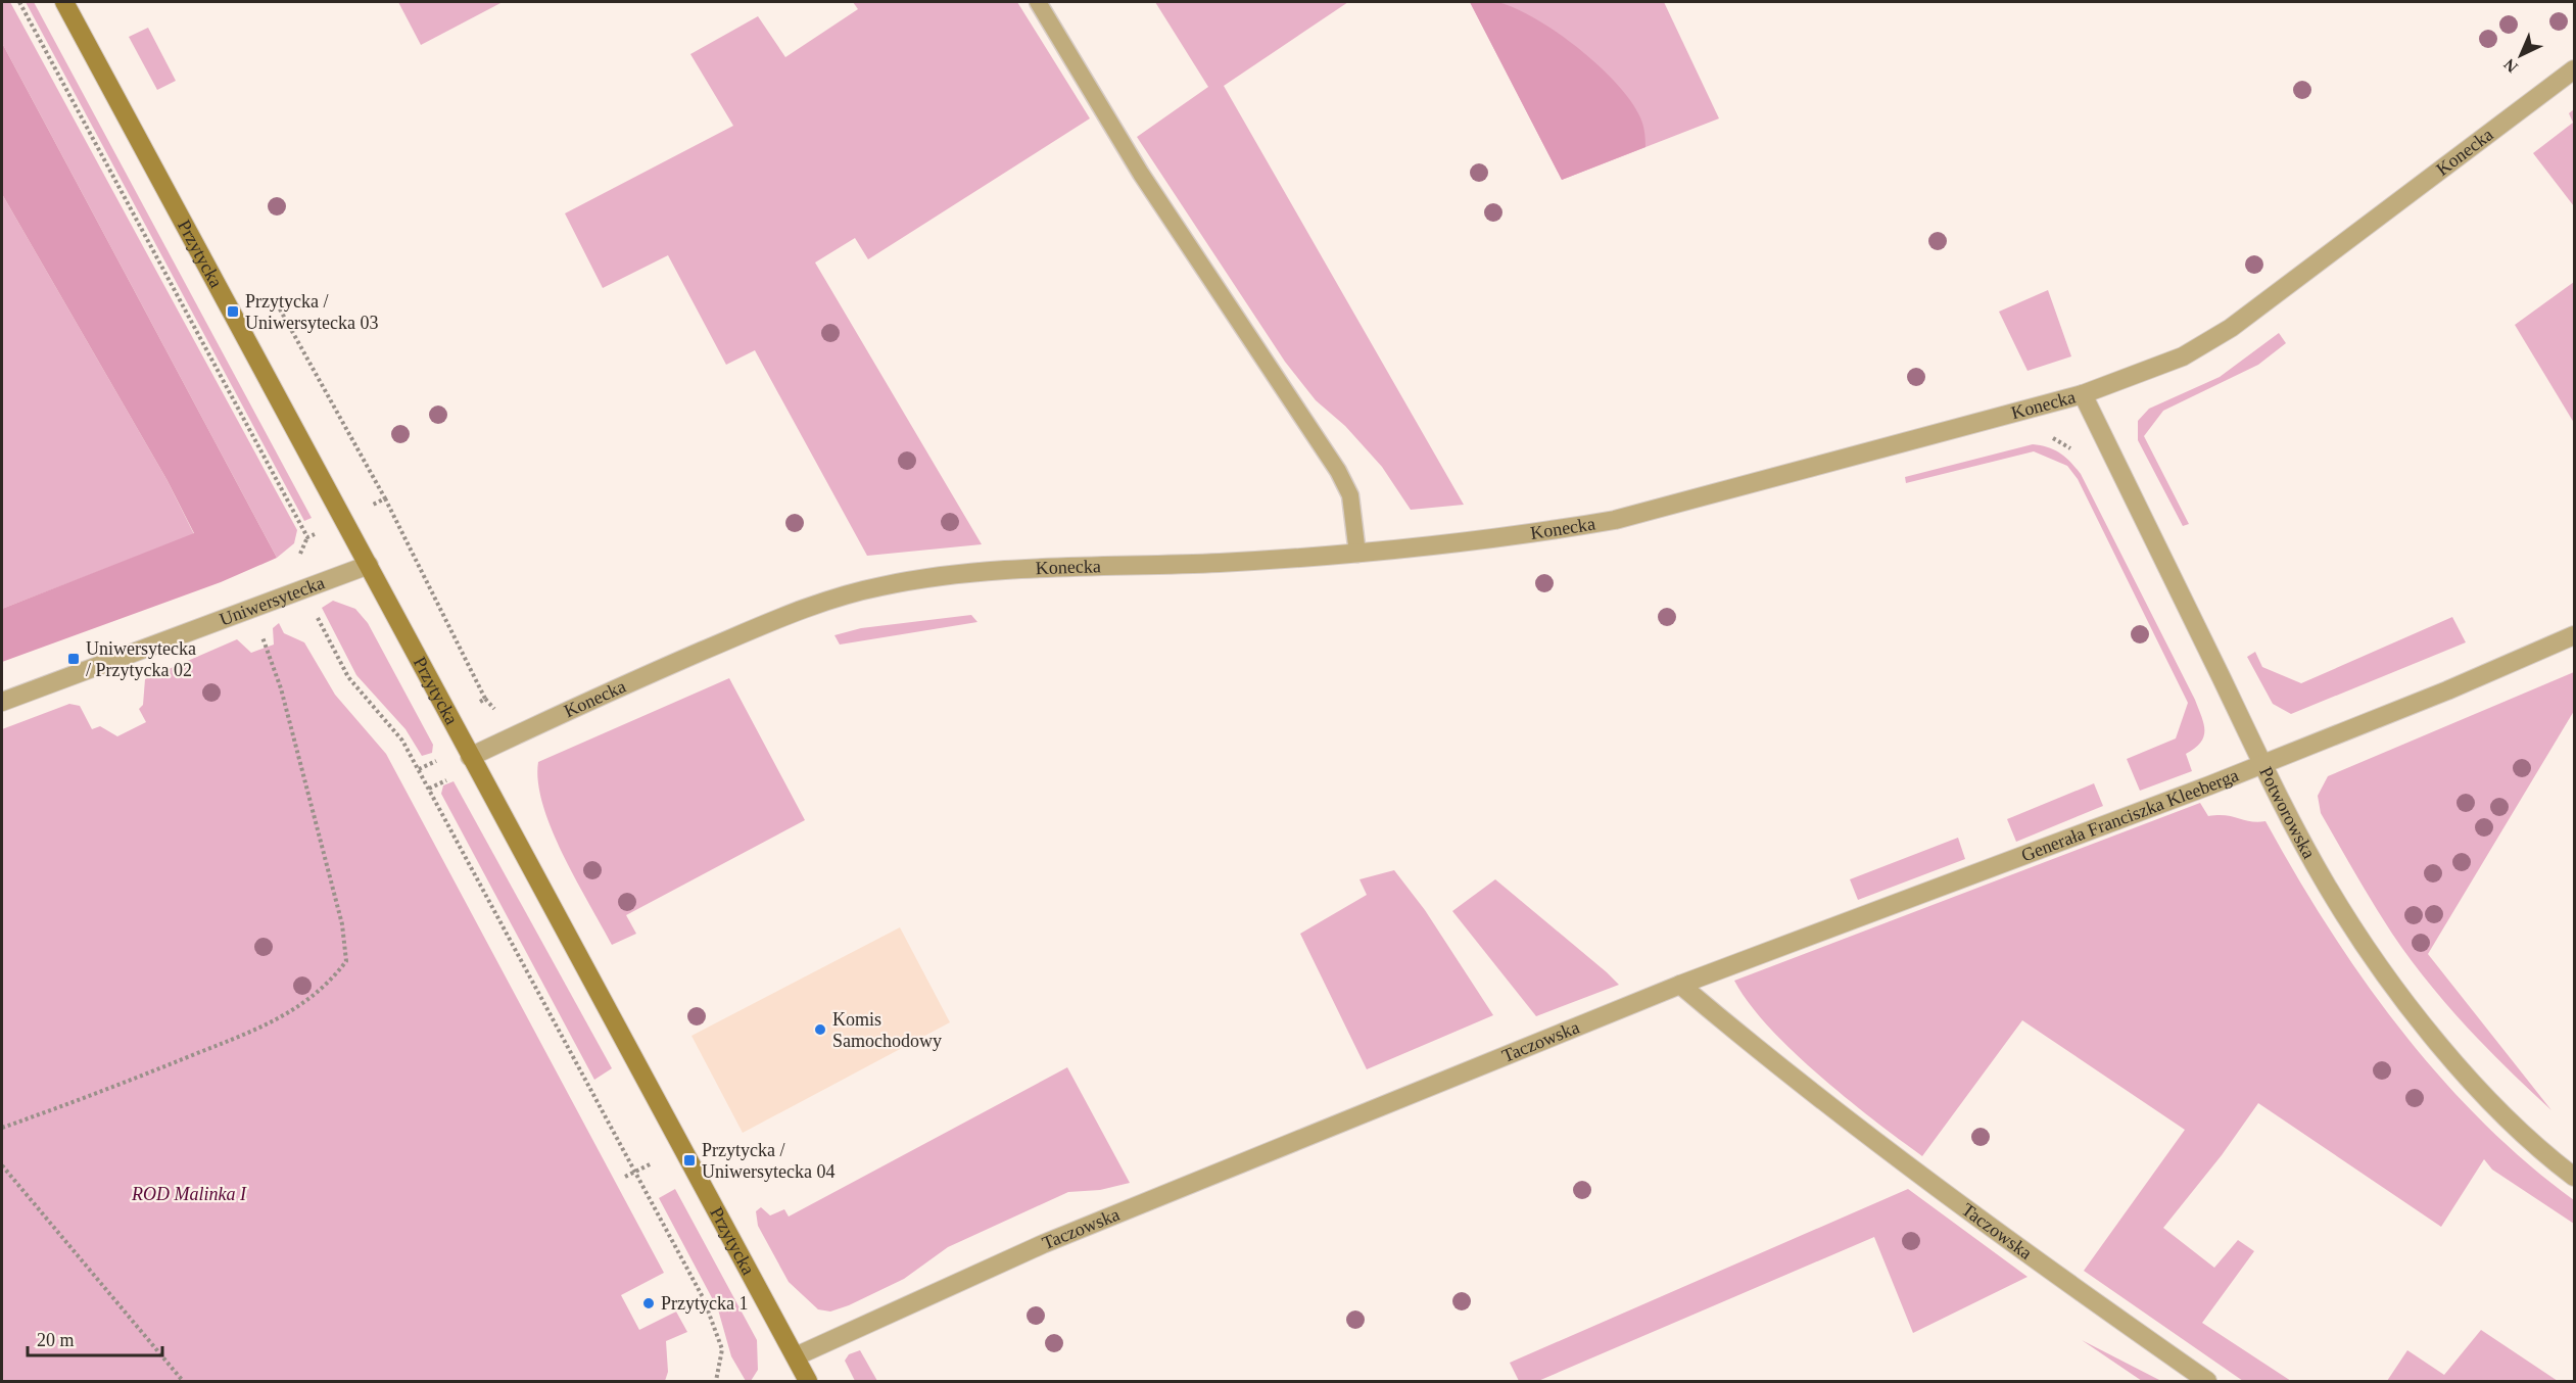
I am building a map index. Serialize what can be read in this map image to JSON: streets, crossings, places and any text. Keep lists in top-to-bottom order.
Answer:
{
  "streets": {
    "main road": ["Przytycka"],
    "street": [
      "Konecka",
      "Uniwersytecka",
      "Potworowska",
      "Generała Franciszka Kleeberga",
      "Taczowska"
    ]
  },
  "crossings": [
    ["Konecka", "Przytycka"],
    ["Konecka", "Potworowska"],
    ["Przytycka", "Uniwersytecka"],
    ["Przytycka", "Taczowska"],
    ["Potworowska", "Generała Franciszka Kleeberga"],
    ["Generała Franciszka Kleeberga", "Taczowska"]
  ],
  "parks": ["ROD Malinka I"],
  "places": {
    "transit": ["Przytycka / Uniwersytecka 03", "Uniwersytecka / Przytycka 02", "Przytycka / Uniwersytecka 04"],
    "other": ["Komis Samochodowy", "Przytycka 1"]
  },
  "scale_bar": "20 m",
  "north": "bottom left"
}
